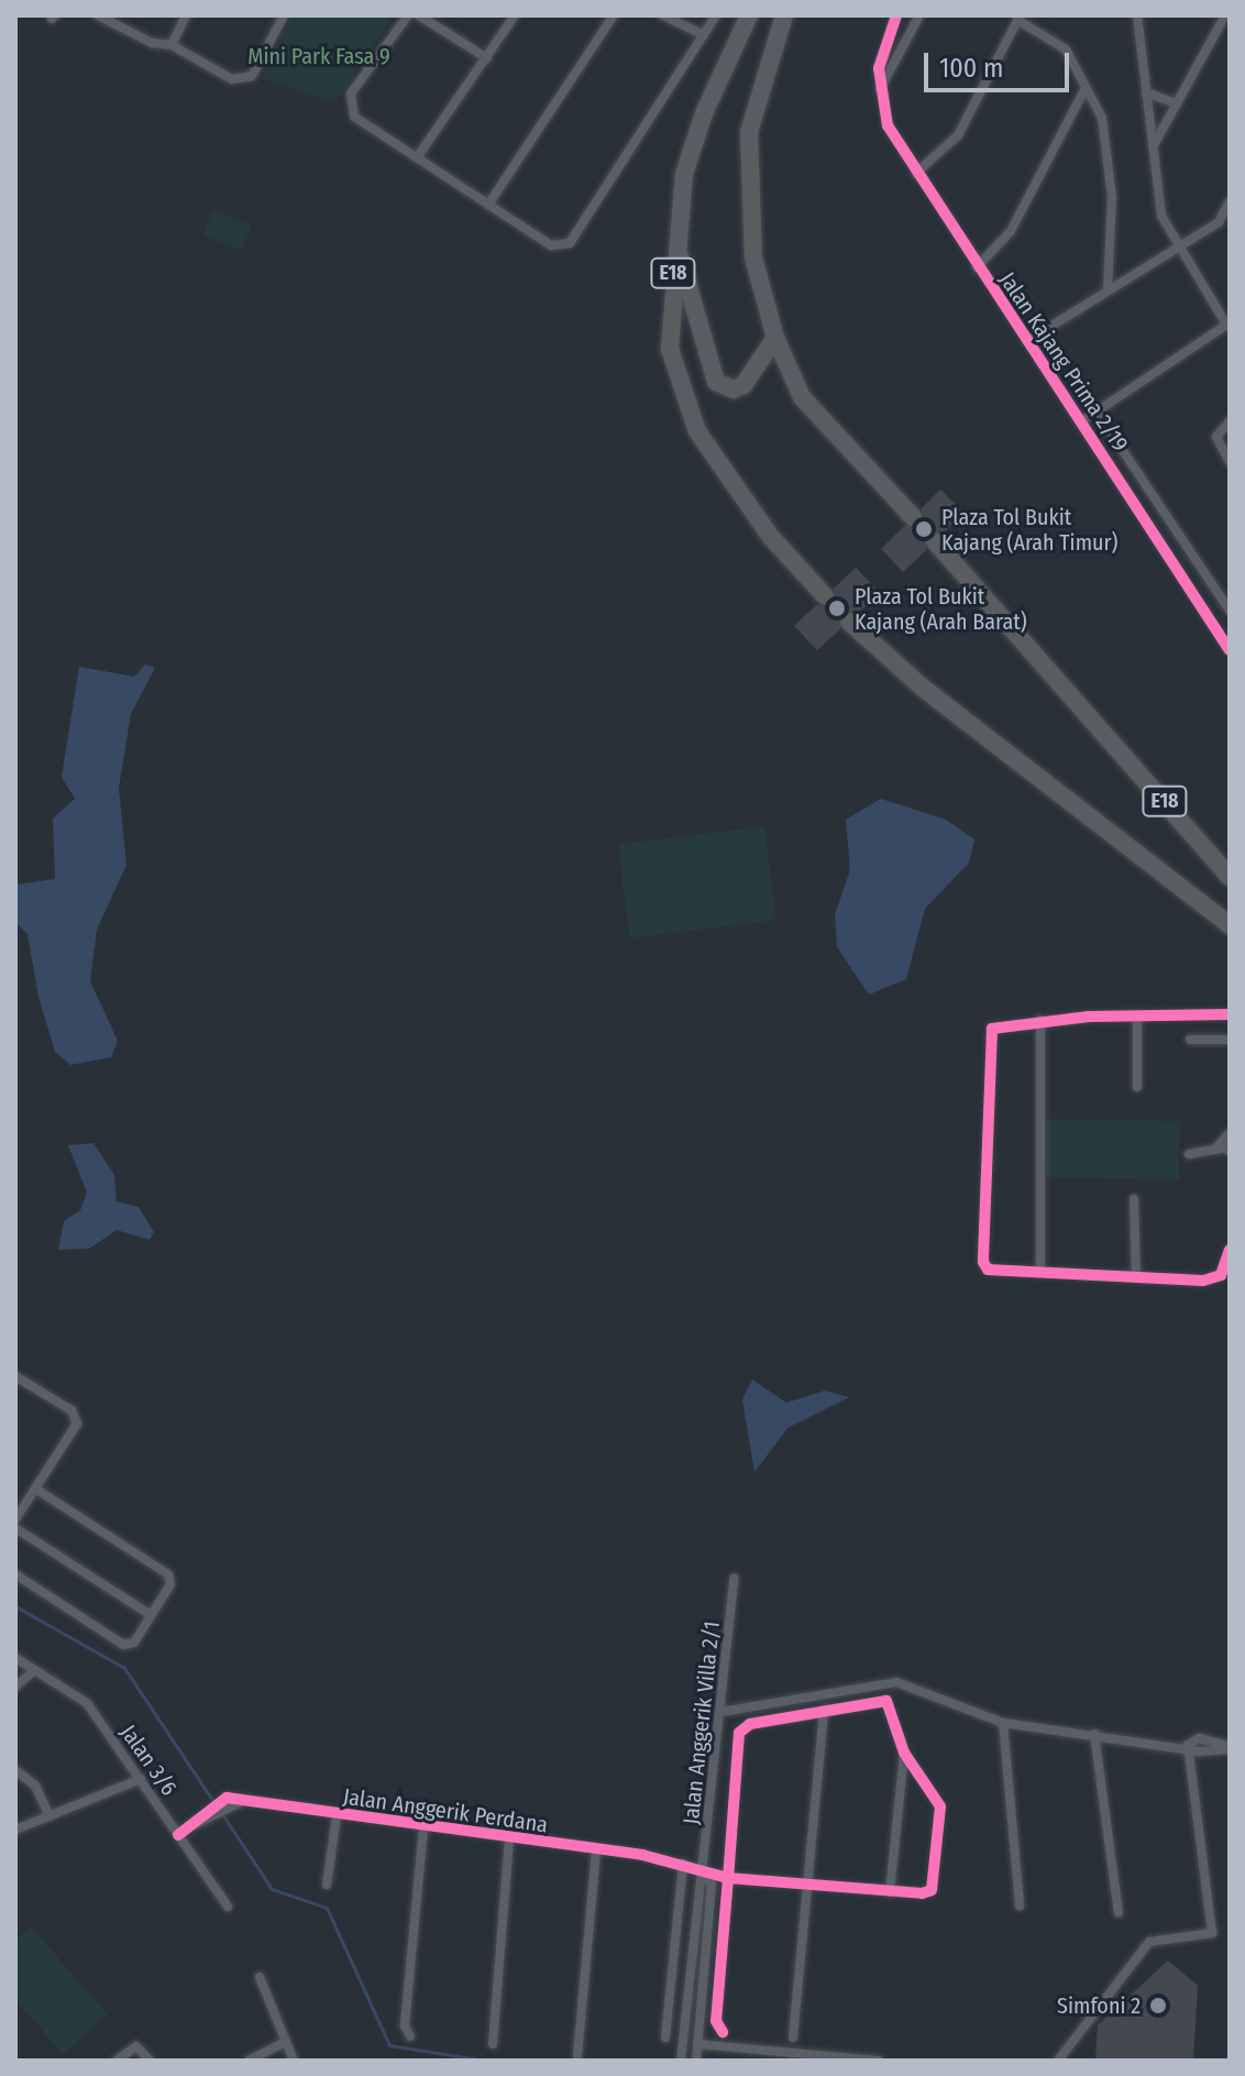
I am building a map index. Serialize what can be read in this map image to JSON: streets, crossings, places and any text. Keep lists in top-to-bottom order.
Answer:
{
  "streets": {
    "highway": ["E18"],
    "street": [
      "Jalan Kajang Prima 2/19",
      "Jalan Anggerik Villa 2/1",
      "Jalan 3/6",
      "Jalan Anggerik Perdana"
    ]
  },
  "crossings": [
    ["Jalan Anggerik Villa 2/1", "Jalan Anggerik Perdana"],
    ["Jalan 3/6", "Jalan Anggerik Perdana"]
  ],
  "parks": ["Mini Park Fasa 9"],
  "places": ["Plaza Tol Bukit Kajang (Arah Timur)", "Plaza Tol Bukit Kajang (Arah Barat)", "Simfoni 2"],
  "scale_bar": "100 m"
}
